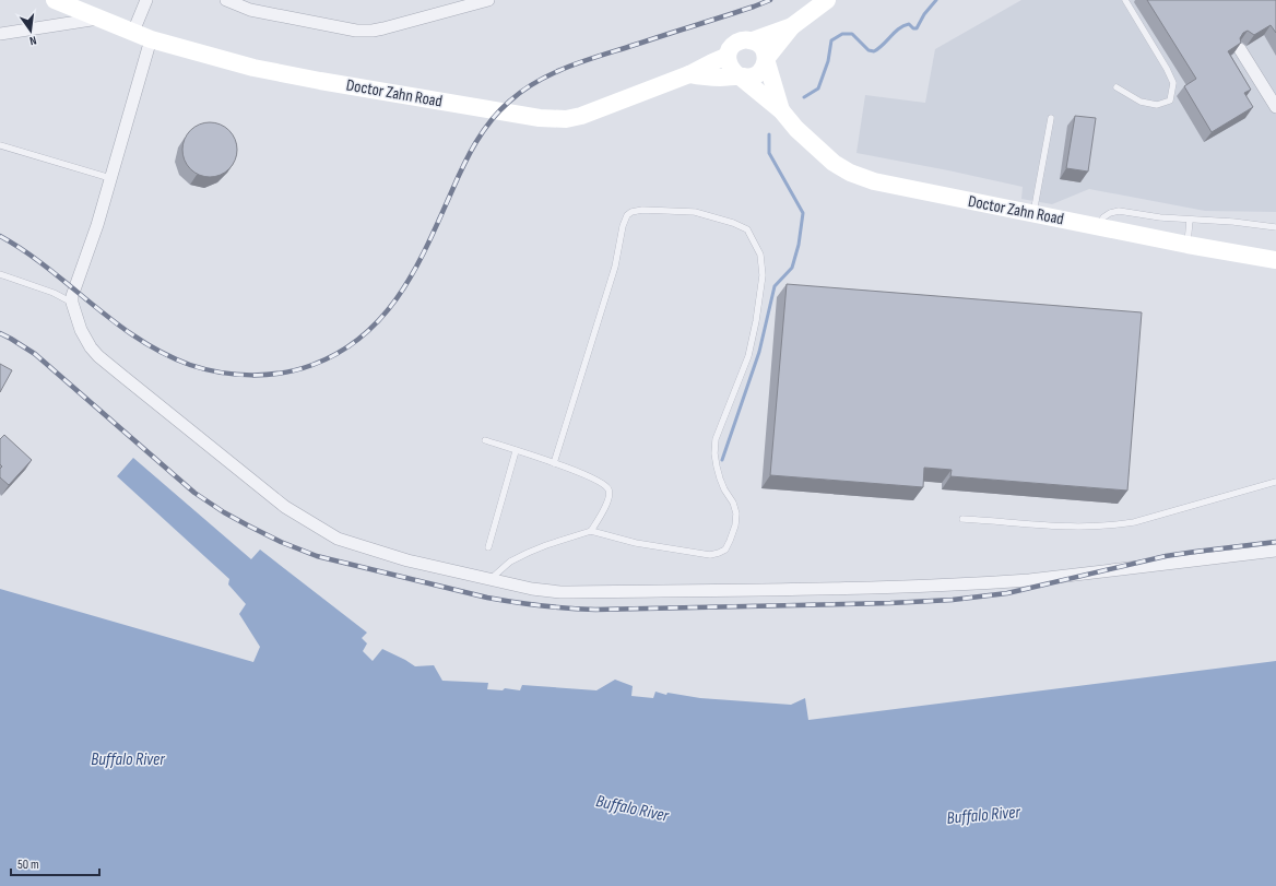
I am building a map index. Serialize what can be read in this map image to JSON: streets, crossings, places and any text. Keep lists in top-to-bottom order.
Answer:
{
  "streets": {
    "street": ["Doctor Zahn Road"]
  },
  "water": ["Buffalo River"],
  "scale_bar": "50 m",
  "north": "bottom"
}
